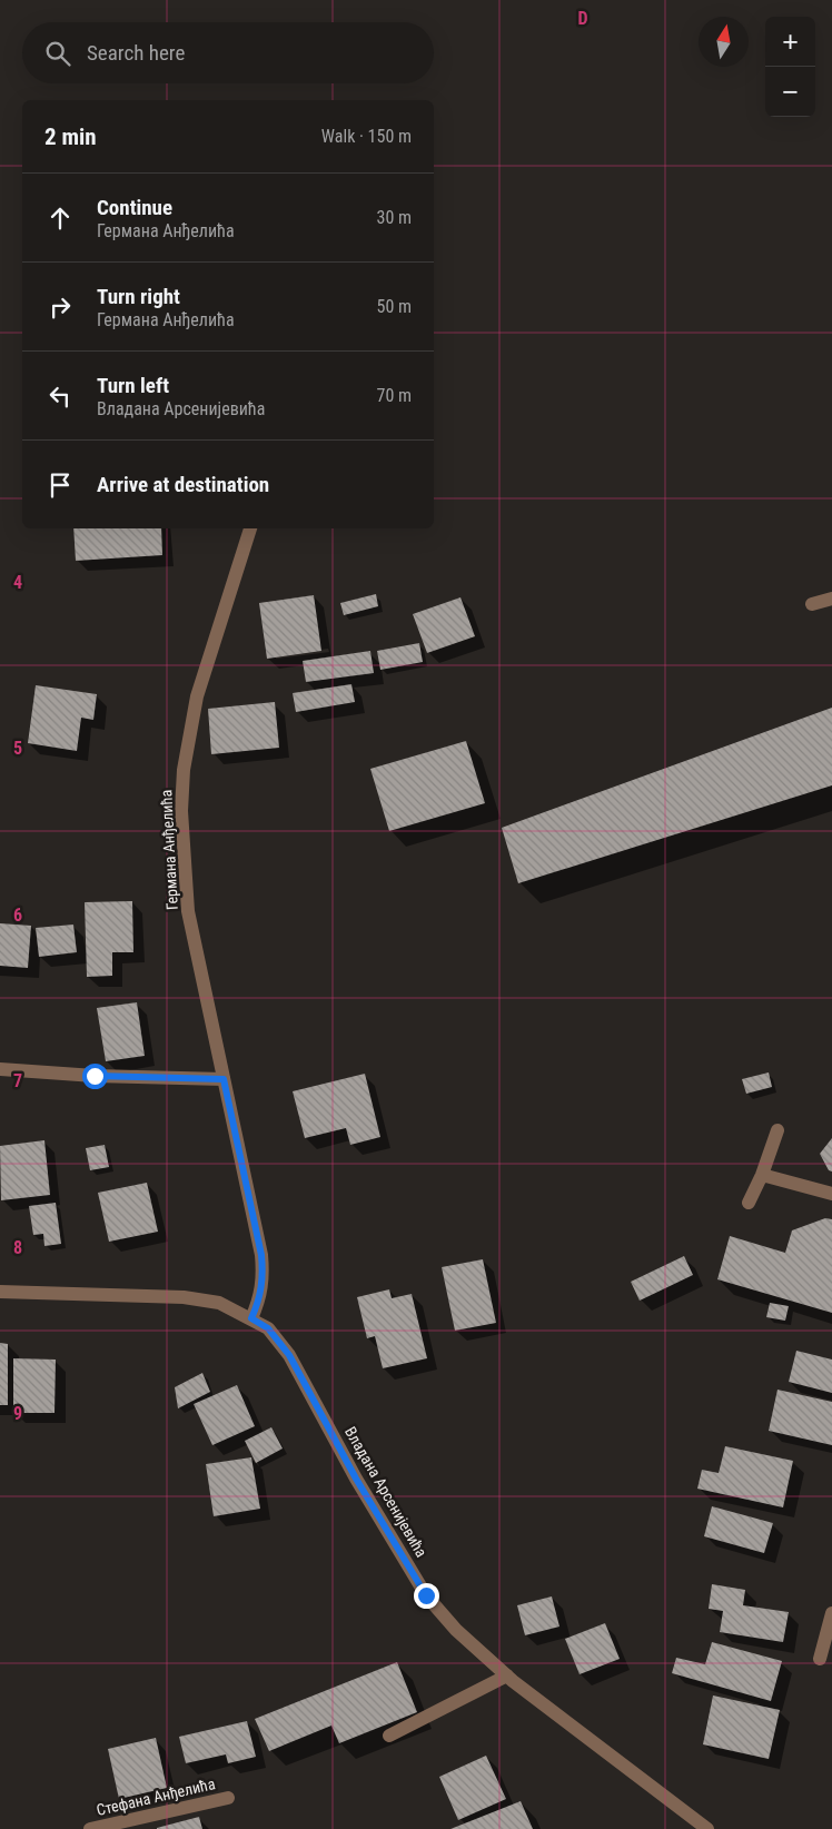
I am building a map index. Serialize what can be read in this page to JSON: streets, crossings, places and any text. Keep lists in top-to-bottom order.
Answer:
{
  "streets": {
    "street": ["Германа Анђелића", "Владана Арсенијевића", "Стефана Анђелића"]
  },
  "crossings": [
    ["Германа Анђелића", "Владана Арсенијевића"]
  ],
  "north": "top",
  "page": {
    "map_buttons": ["+", "−"],
    "search": "Search here",
    "heading": ["2 min", "Walk · 150 m"],
    "list": [
      ["Continue", "Германа Анђелића", "30 m"],
      ["Turn right", "Германа Анђелића", "50 m"],
      ["Turn left", "Владана Арсенијевића", "70 m"],
      "Arrive at destination"
    ]
  },
  "grid": {
    "columns": ["D"],
    "rows": [
      "4",
      "5",
      "6",
      "7",
      "8",
      "9"
    ]
  }
}
